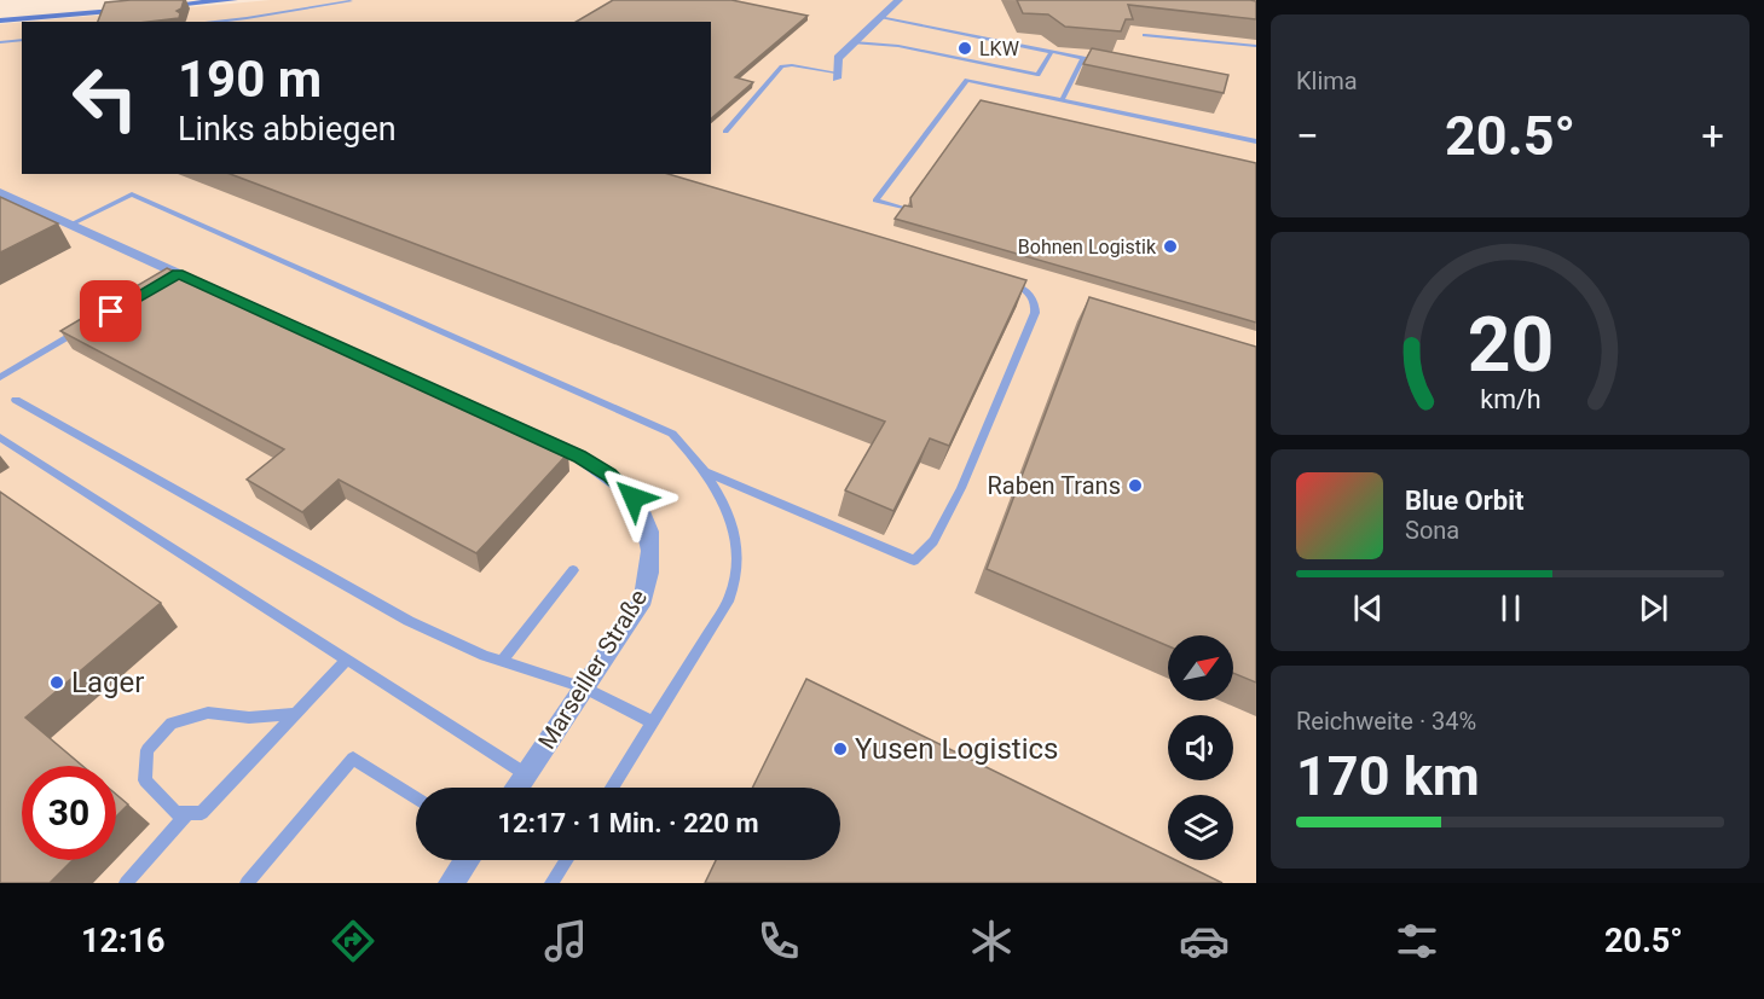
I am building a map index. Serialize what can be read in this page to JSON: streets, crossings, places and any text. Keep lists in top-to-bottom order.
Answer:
{
  "streets": {
    "street": ["Marseiller Straße"]
  },
  "places": [
    "LKW",
    "Bohnen Logistik",
    "Raben Trans",
    "Lager",
    "Yusen Logistics"
  ],
  "north": "top right",
  "page": {
    "tile": [
      "Klima",
      ["Reichweite · 34%", "170 km"]
    ],
    "turn": ["190 m", "Links abbiegen"],
    "heat": ["−", "20.5°", "+"],
    "song": ["Blue Orbit", "Sona"],
    "limit": "30",
    "trip": "12:17 · 1 Min. · 220 m",
    "tabs": ["12:16", "20.5°"],
    "gauge": ["20", "km/h"]
  }
}
